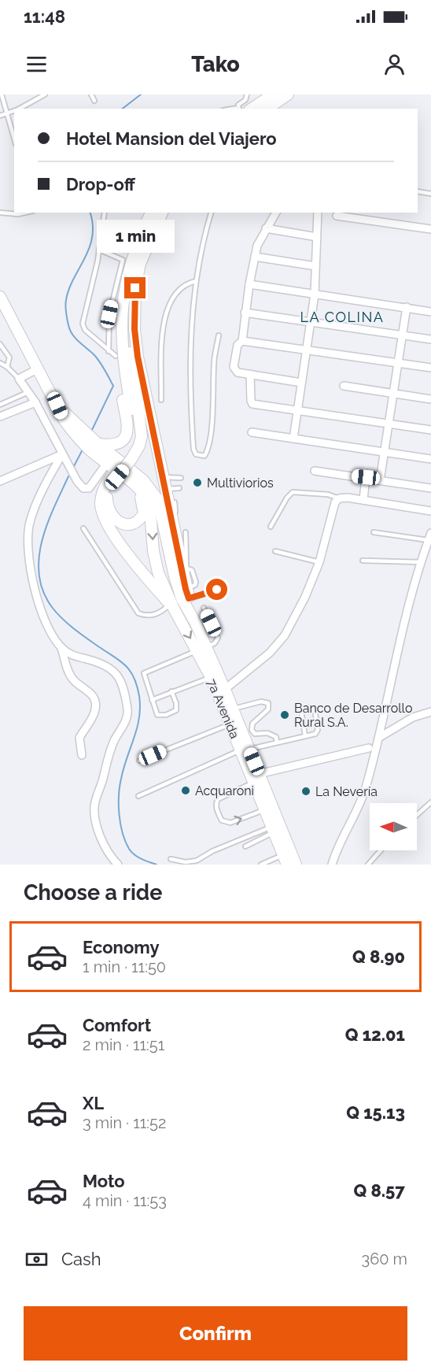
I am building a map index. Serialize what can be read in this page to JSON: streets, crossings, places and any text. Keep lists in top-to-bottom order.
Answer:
{
  "streets": {
    "main road": ["7a Avenida"]
  },
  "districts": ["LA COLINA"],
  "places": [
    "Multiviorios",
    "Banco de Desarrollo Rural S.A.",
    "Acquaroni",
    "La Nevería"
  ],
  "north": "left",
  "page": {
    "status": "11:48",
    "header": "Tako",
    "banner": ["Hotel Mansion del Viajero", "Drop-off"],
    "bubble": "1 min",
    "heading": "Choose a ride",
    "list": [
      {
        "name": "Economy",
        "note": "1 min · 11:50",
        "value": "Q 8.90"
      },
      {
        "name": "Comfort",
        "note": "2 min · 11:51",
        "value": "Q 12.01"
      },
      {
        "name": "XL",
        "note": "3 min · 11:52",
        "value": "Q 15.13"
      },
      {
        "name": "Moto",
        "note": "4 min · 11:53",
        "value": "Q 8.57"
      }
    ],
    "pay": ["Cash", "360 m"],
    "buttons": "Confirm"
  }
}
